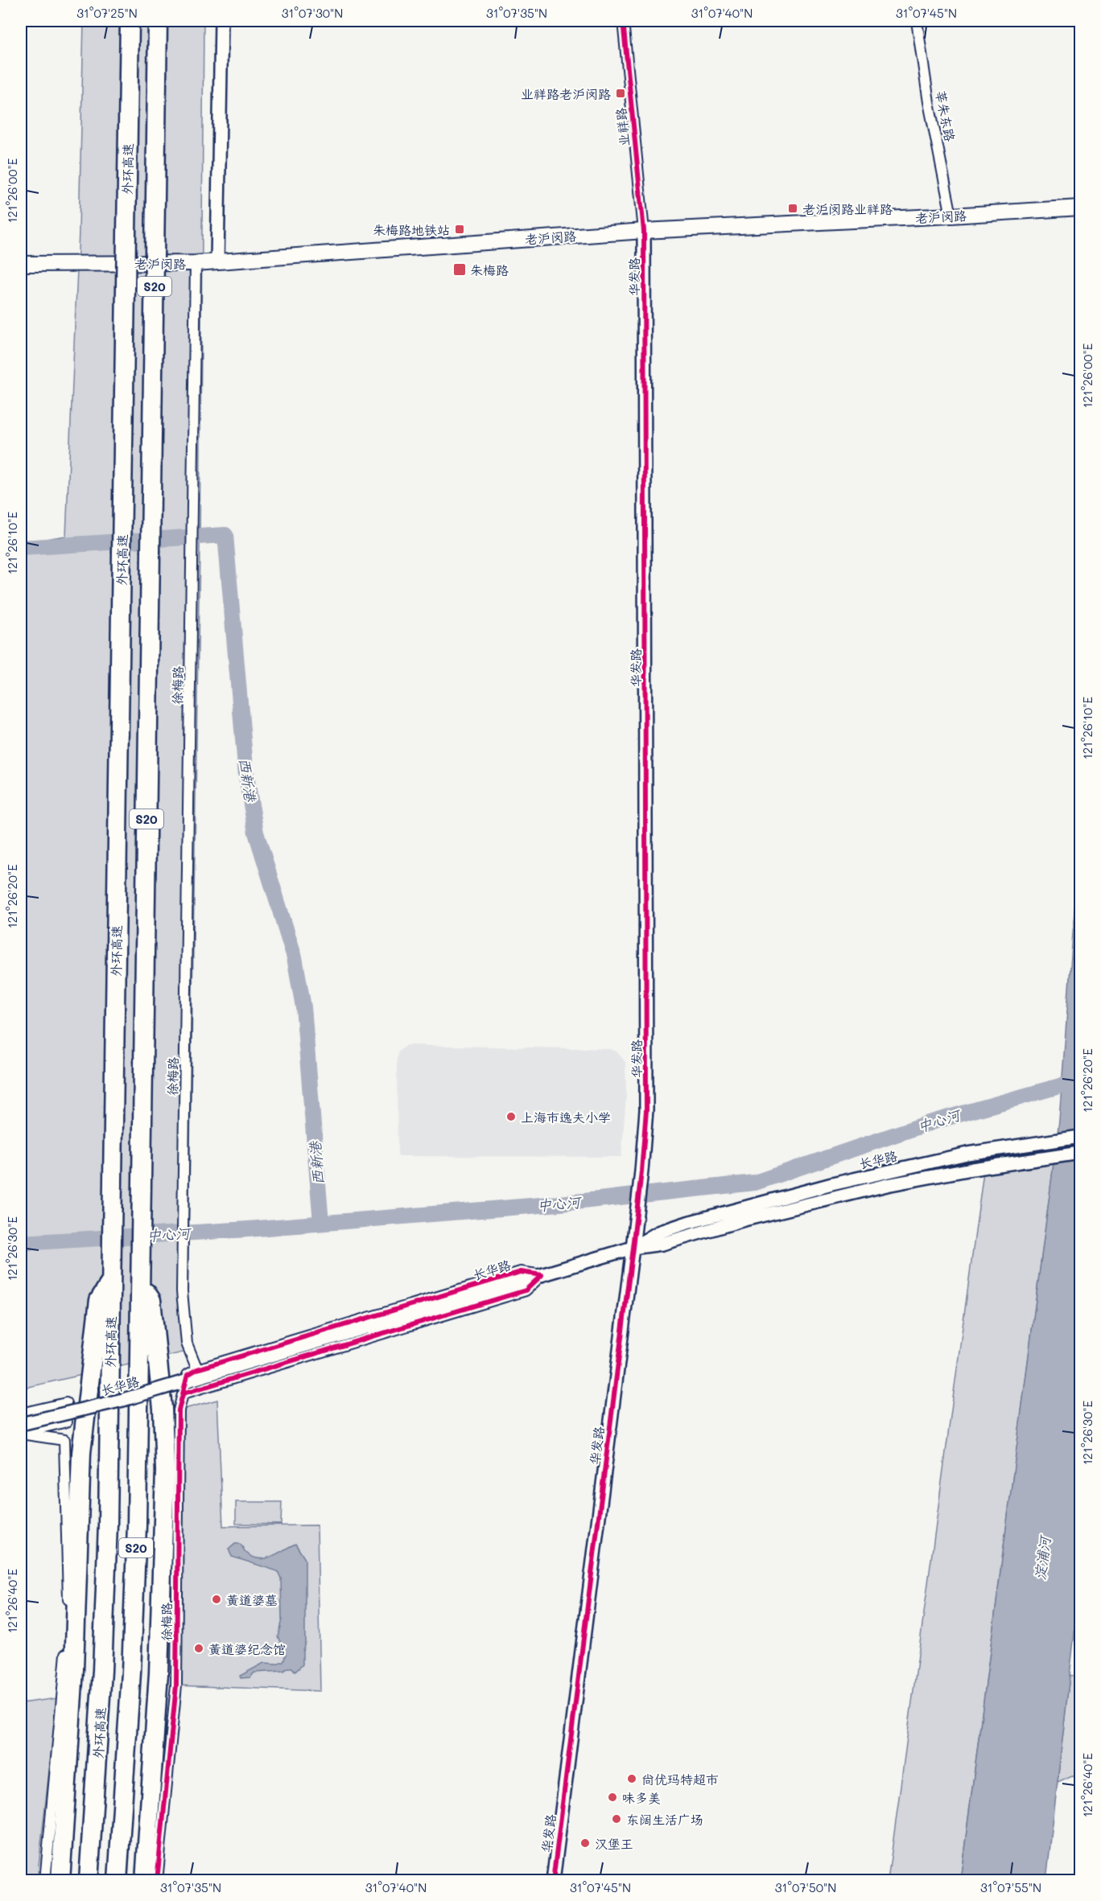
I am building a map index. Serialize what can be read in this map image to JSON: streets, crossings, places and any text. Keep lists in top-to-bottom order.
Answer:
{
  "streets": {
    "highway": ["外环高速", "S20"],
    "main road": ["老沪闵路"],
    "street": [
      "莘朱东路",
      "业祥路",
      "华发路",
      "徐梅路",
      "长华路"
    ]
  },
  "crossings": [
    ["莘朱东路", "老沪闵路"],
    ["业祥路", "老沪闵路"],
    ["业祥路", "华发路"],
    ["老沪闵路", "华发路"],
    ["老沪闵路", "徐梅路"],
    ["华发路", "长华路"],
    ["徐梅路", "长华路"]
  ],
  "water": ["西新港", "中心河", "淀浦河"],
  "places": {
    "transit": [
      "业祥路老沪闵路",
      "老沪闵路业祥路",
      "朱梅路地铁站",
      "朱梅路"
    ],
    "other": [
      "上海市逸夫小学",
      "黄道婆墓",
      "黄道婆纪念馆",
      "尚优玛特超市",
      "味多美",
      "东阔生活广场",
      "汉堡王"
    ]
  },
  "coordinates": [
    "31°07'25\"N",
    "31°07'30\"N",
    "31°07'35\"N",
    "31°07'40\"N",
    "31°07'45\"N",
    "121°26'00\"E",
    "121°26'10\"E",
    "121°26'20\"E",
    "121°26'30\"E",
    "121°26'40\"E",
    "31°07'50\"N",
    "31°07'55\"N"
  ]
}
